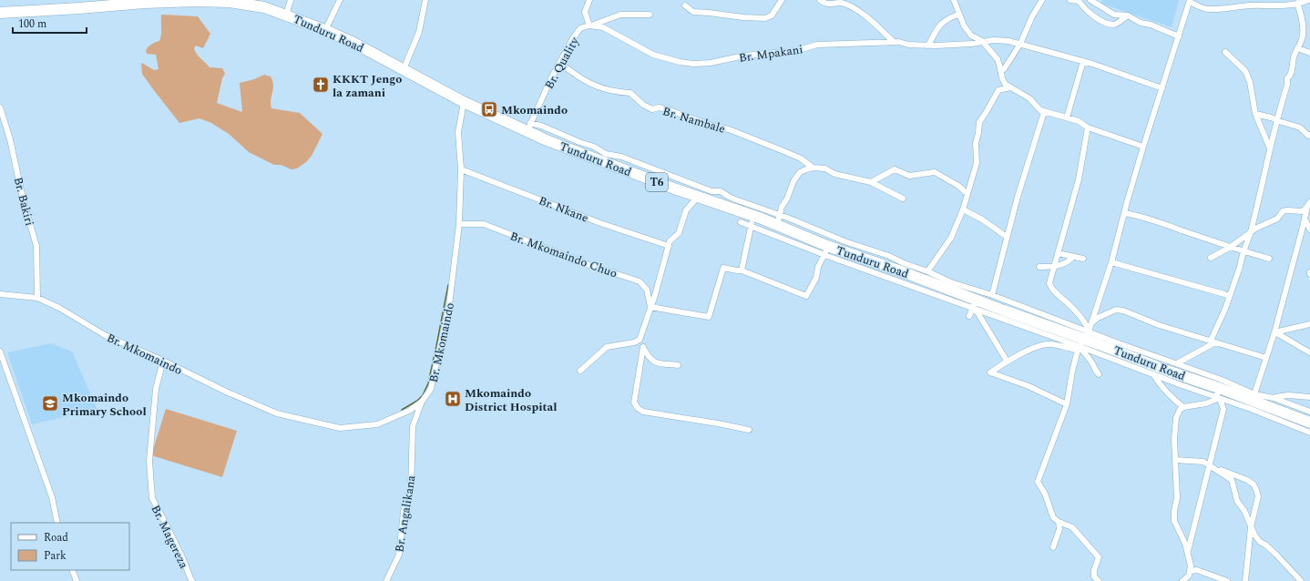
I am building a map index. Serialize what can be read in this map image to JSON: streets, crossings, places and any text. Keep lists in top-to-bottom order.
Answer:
{
  "streets": {
    "highway": ["Tunduru Road", "T6"],
    "street": [
      "Br. Mpakani",
      "Br. Quality",
      "Br. Nambale",
      "Br. Bakiri",
      "Br. Nkane",
      "Br. Mkomaindo Chuo",
      "Br. Mkomaindo",
      "Br. Angalikana",
      "Br. Magereza"
    ]
  },
  "crossings": [
    ["Tunduru Road", "Br. Quality"],
    ["Tunduru Road", "Br. Mkomaindo"],
    ["Br. Mpakani", "Br. Quality"],
    ["Br. Quality", "Br. Nambale"],
    ["Br. Bakiri", "Br. Mkomaindo"],
    ["Br. Nkane", "Br. Mkomaindo"],
    ["Br. Mkomaindo Chuo", "Br. Mkomaindo"],
    ["Br. Mkomaindo", "Br. Angalikana"],
    ["Br. Mkomaindo", "Br. Magereza"]
  ],
  "places": {
    "church": ["KKKT Jengo la zamani"],
    "bus stop": ["Mkomaindo"],
    "hospital": ["Mkomaindo District Hospital"],
    "school or university": ["Mkomaindo Primary School"]
  },
  "legend": ["Road", "Park"],
  "scale_bar": "100 m"
}
